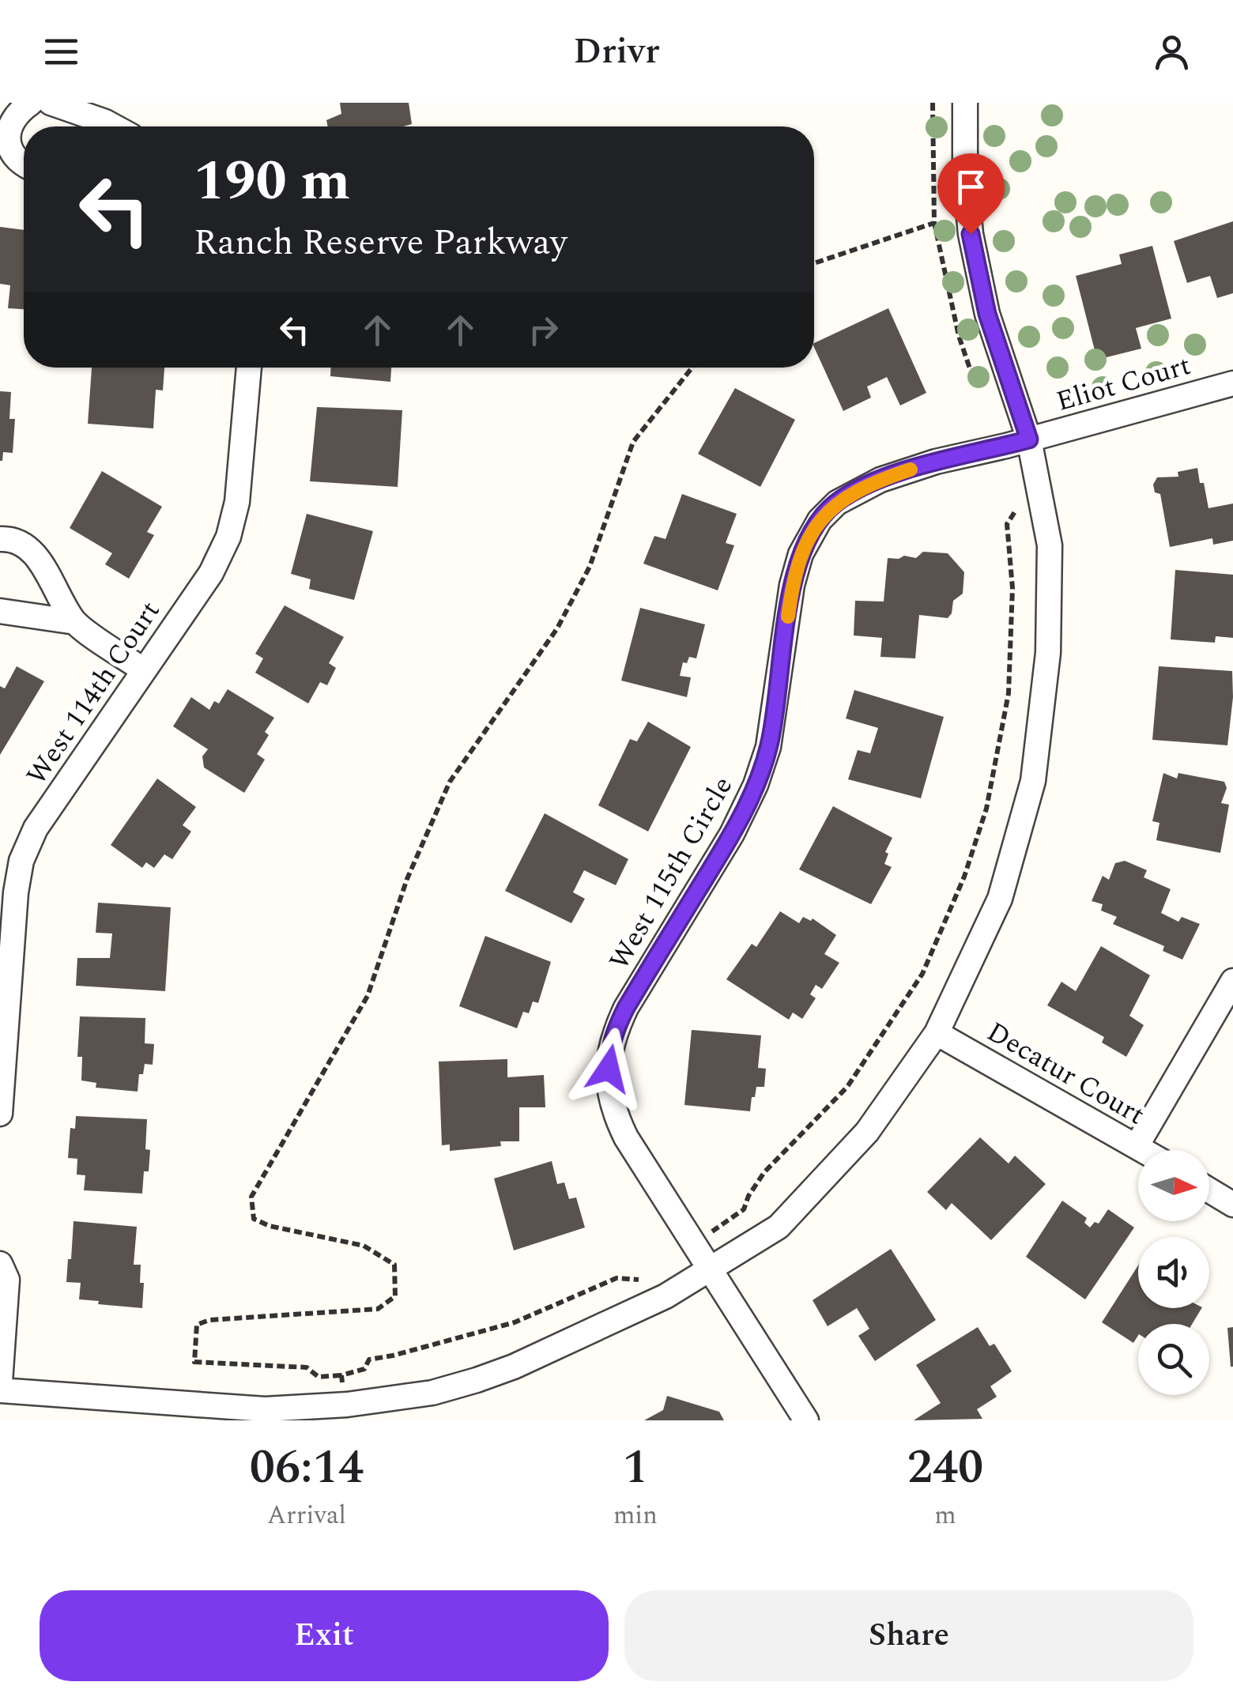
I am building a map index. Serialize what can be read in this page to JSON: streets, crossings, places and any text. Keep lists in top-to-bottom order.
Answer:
{
  "streets": {
    "street": [
      "Eliot Court",
      "West 114th Court",
      "West 115th Circle",
      "Decatur Court"
    ]
  },
  "crossings": [
    ["Eliot Court", "West 115th Circle"]
  ],
  "north": "right",
  "page": {
    "header": "Drivr",
    "turn": ["190 m", "Ranch Reserve Parkway"],
    "eta": [
      "06:14",
      "Arrival",
      "1",
      "min",
      "240",
      "m"
    ],
    "buttons": ["Exit", "Share"]
  }
}
